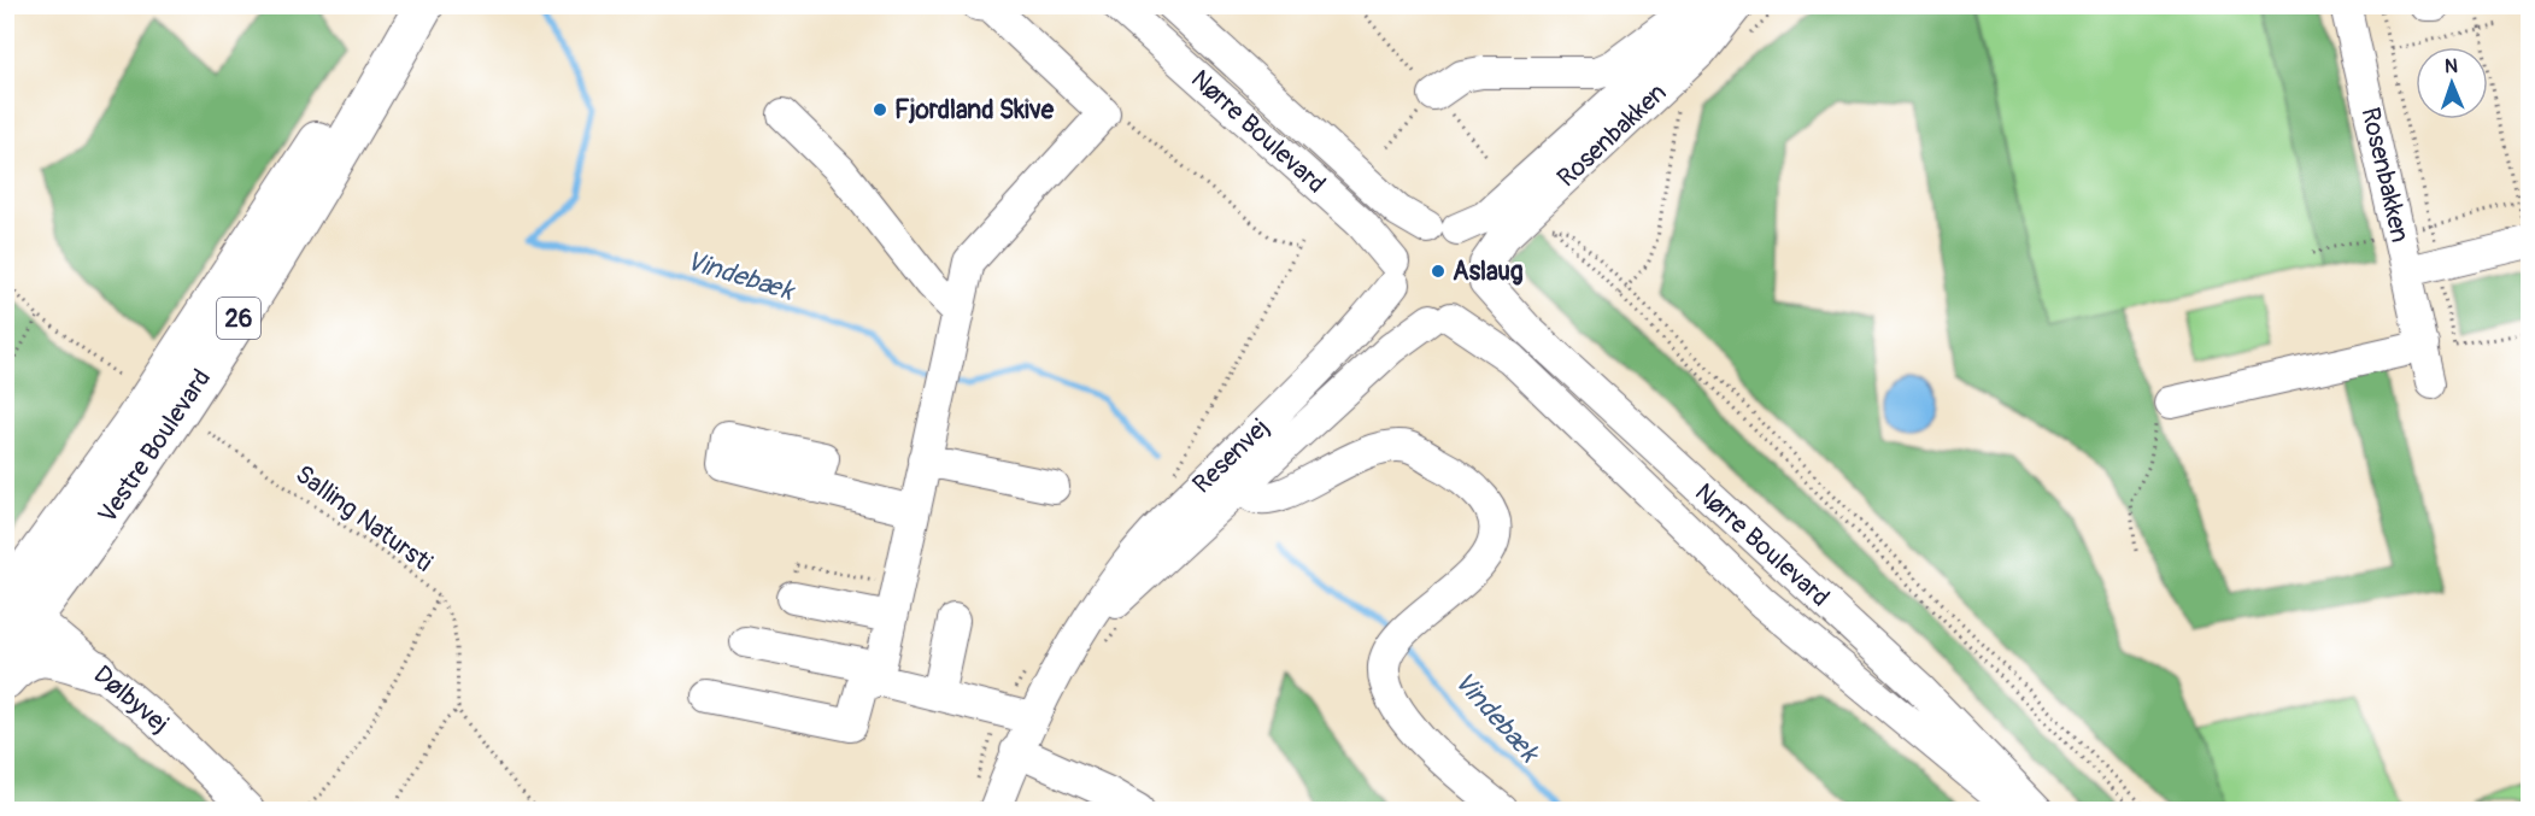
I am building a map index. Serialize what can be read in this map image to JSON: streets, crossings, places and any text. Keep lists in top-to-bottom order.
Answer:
{
  "streets": {
    "main road": ["26", "Vestre Boulevard"],
    "street": [
      "Nørre Boulevard",
      "Rosenbakken",
      "Resenvej",
      "Dølbyvej"
    ],
    "path": ["Salling Natursti"]
  },
  "crossings": [
    ["Nørre Boulevard", "Rosenbakken"],
    ["Nørre Boulevard", "Resenvej"],
    ["Rosenbakken", "Resenvej"],
    ["Vestre Boulevard", "Dølbyvej"]
  ],
  "water": ["Vindebæk"],
  "places": ["Fjordland Skive", "Aslaug"],
  "north": "top"
}
